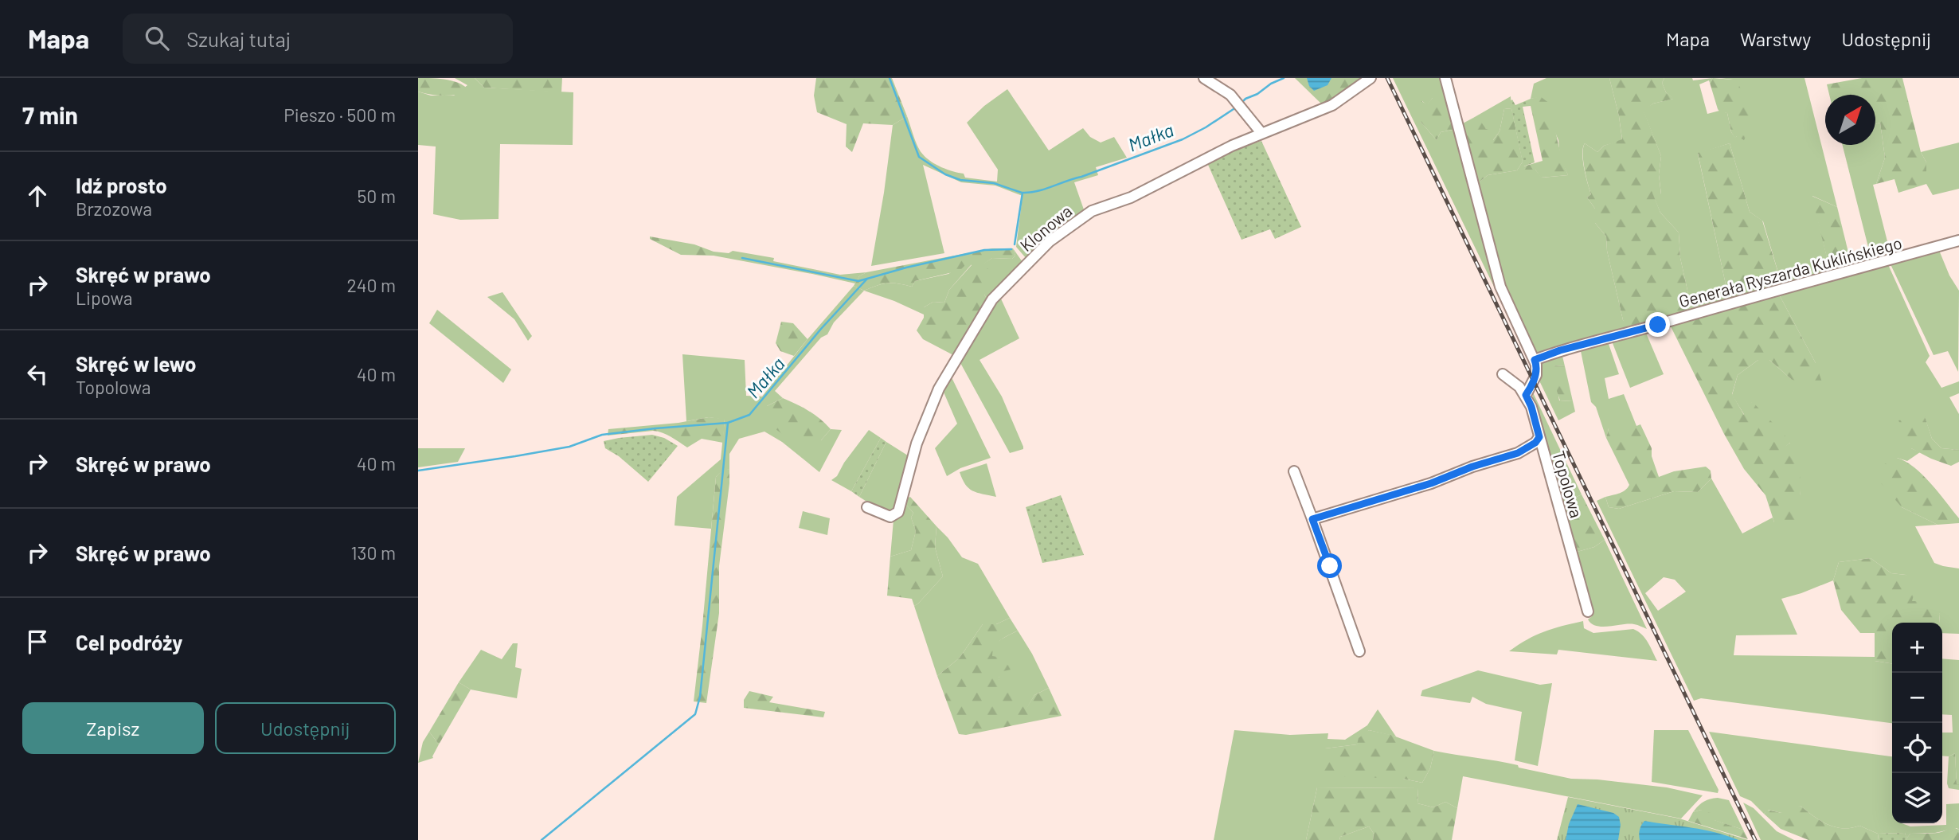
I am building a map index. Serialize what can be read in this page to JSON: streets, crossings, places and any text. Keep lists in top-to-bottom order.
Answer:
{
  "streets": {
    "street": ["Klonowa", "Generała Ryszarda Kuklińskiego", "Topolowa"]
  },
  "water": ["Małka"],
  "north": "top right",
  "page": {
    "header": "Mapa",
    "search": "Szukaj tutaj",
    "nav": ["Mapa", "Warstwy", "Udostępnij"],
    "heading": ["7 min", "Pieszo · 500 m"],
    "list": [
      ["Idź prosto", "Brzozowa", "50 m"],
      ["Skręć w prawo", "Lipowa", "240 m"],
      ["Skręć w lewo", "Topolowa", "40 m"],
      ["Skręć w prawo", "40 m"],
      ["Skręć w prawo", "130 m"],
      "Cel podróży"
    ],
    "map_buttons": ["+", "−"],
    "buttons": ["Zapisz", "Udostępnij"]
  }
}
